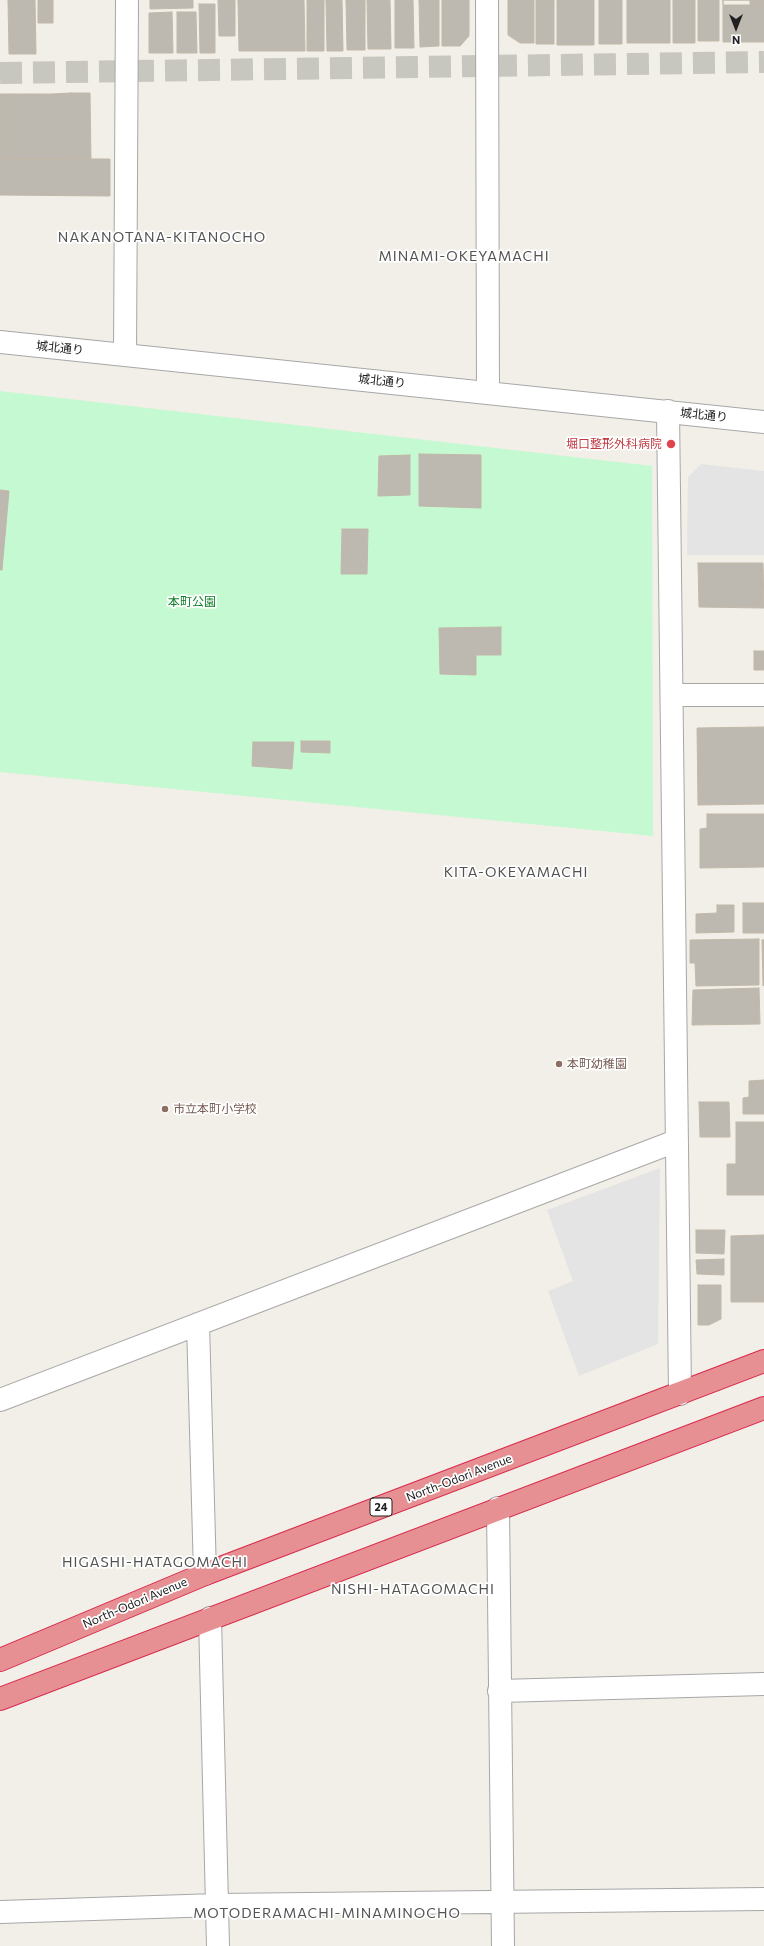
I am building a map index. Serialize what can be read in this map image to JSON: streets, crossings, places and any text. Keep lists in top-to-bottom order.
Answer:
{
  "streets": {
    "highway": ["North-Odori Avenue", "24"],
    "street": ["城北通り"]
  },
  "districts": [
    "NAKANOTANA-KITANOCHO",
    "MINAMI-OKEYAMACHI",
    "KITA-OKEYAMACHI",
    "HIGASHI-HATAGOMACHI",
    "NISHI-HATAGOMACHI",
    "MOTODERAMACHI-MINAMINOCHO"
  ],
  "parks": ["本町公園"],
  "places": ["堀口整形外科病院", "本町幼稚園", "市立本町小学校"],
  "north": "bottom"
}
